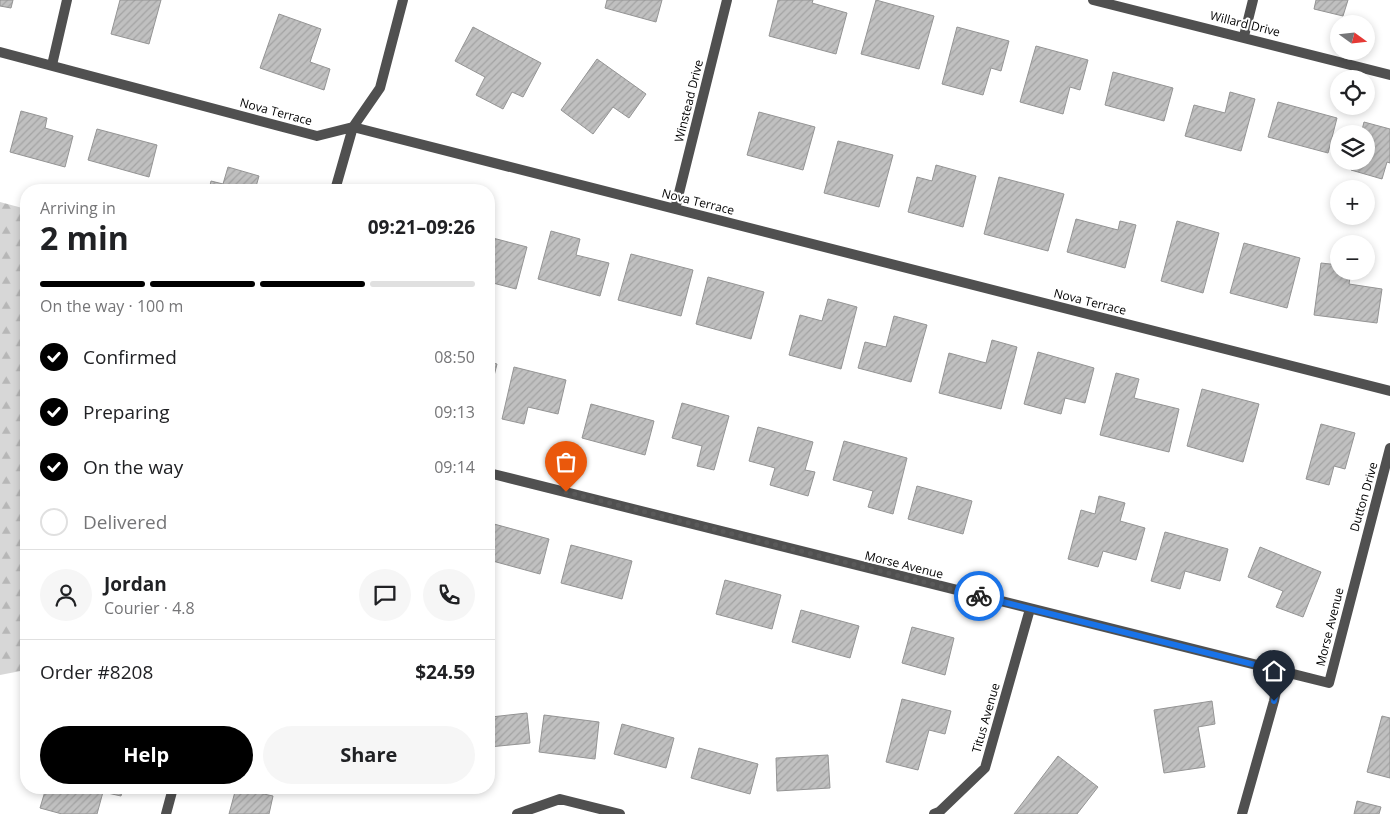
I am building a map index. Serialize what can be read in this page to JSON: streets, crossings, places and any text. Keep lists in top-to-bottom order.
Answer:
{
  "streets": {
    "street": [
      "Willard Drive",
      "Winstead Drive",
      "Nova Terrace",
      "Dutton Drive",
      "Morse Avenue",
      "Titus Avenue"
    ]
  },
  "crossings": [
    ["Winstead Drive", "Nova Terrace"],
    ["Dutton Drive", "Morse Avenue"],
    ["Morse Avenue", "Titus Avenue"]
  ],
  "north": "right",
  "page": {
    "map_buttons": ["+", "−"],
    "heading": ["2 min", "Arriving in", "09:21–09:26"],
    "panel": [
      "Jordan",
      "Courier · 4.8",
      "Order #8208",
      "$24.59"
    ],
    "bar": "On the way · 100 m",
    "list": [
      ["Confirmed", "08:50"],
      ["Preparing", "09:13"],
      ["On the way", "09:14"],
      "Delivered"
    ],
    "buttons": ["Help", "Share"]
  }
}
